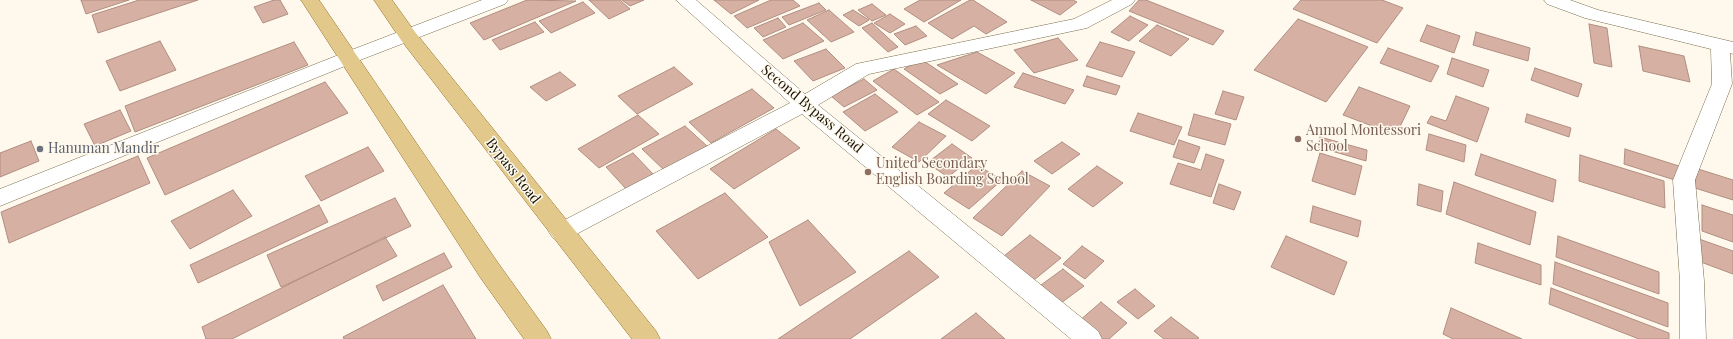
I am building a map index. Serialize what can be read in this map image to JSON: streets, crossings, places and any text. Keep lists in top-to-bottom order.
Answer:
{
  "streets": {
    "main road": ["Bypass Road"],
    "street": ["Second Bypass Road"]
  },
  "places": ["Anmol Montessori School", "Hanuman Mandir", "United Secondary English Boarding School"]
}
